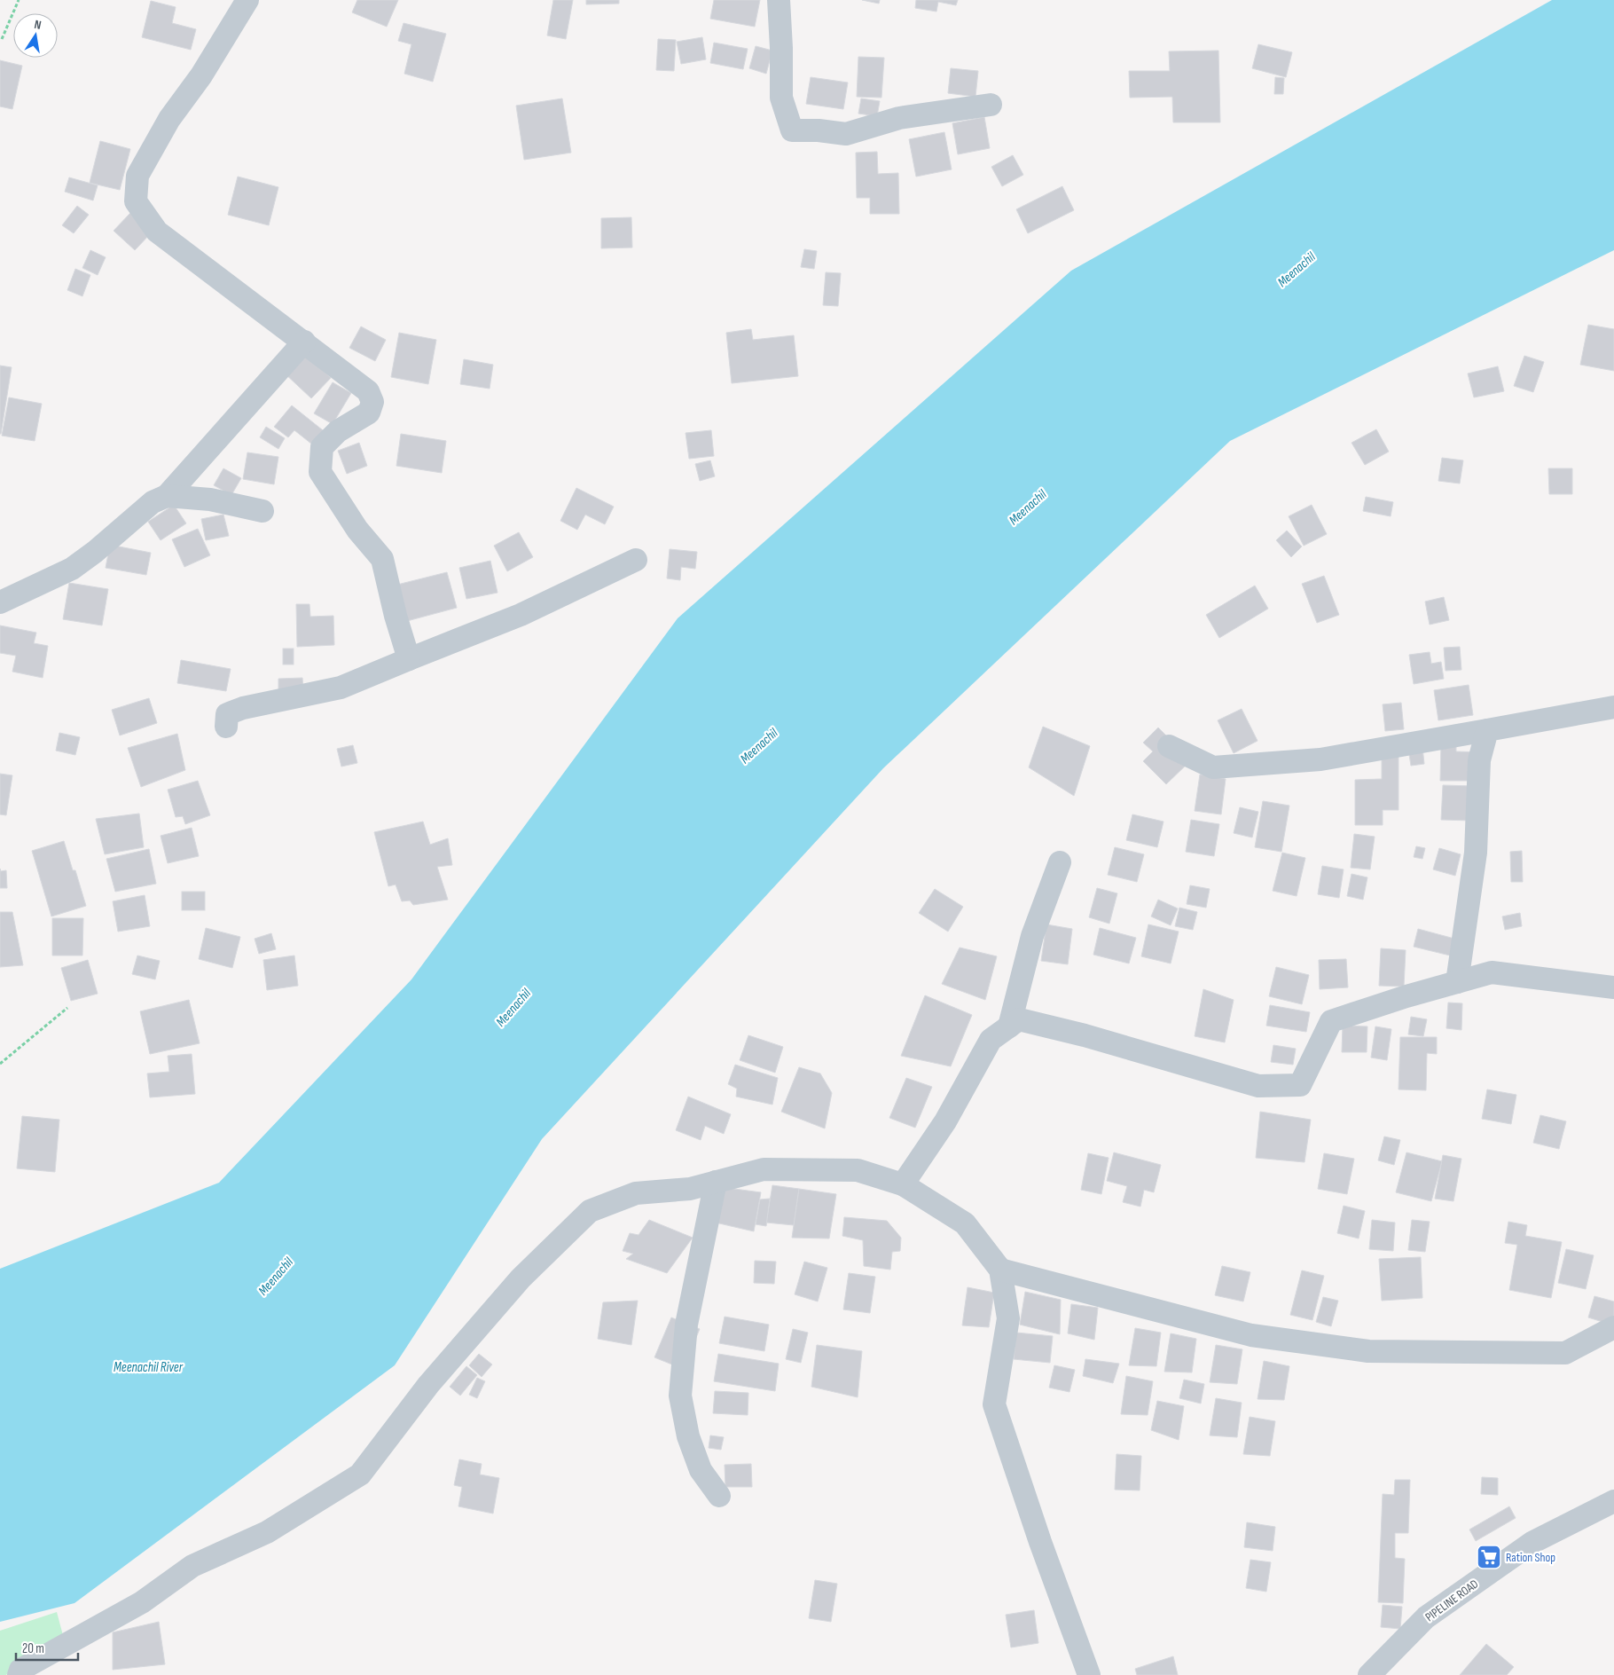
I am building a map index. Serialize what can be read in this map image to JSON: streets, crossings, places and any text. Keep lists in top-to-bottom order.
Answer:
{
  "streets": {
    "street": ["PIPELINE ROAD"]
  },
  "water": ["Meenachil", "Meenachil River"],
  "places": {
    "supermarket": ["Ration Shop"]
  },
  "scale_bar": "20 m",
  "north": "top"
}
